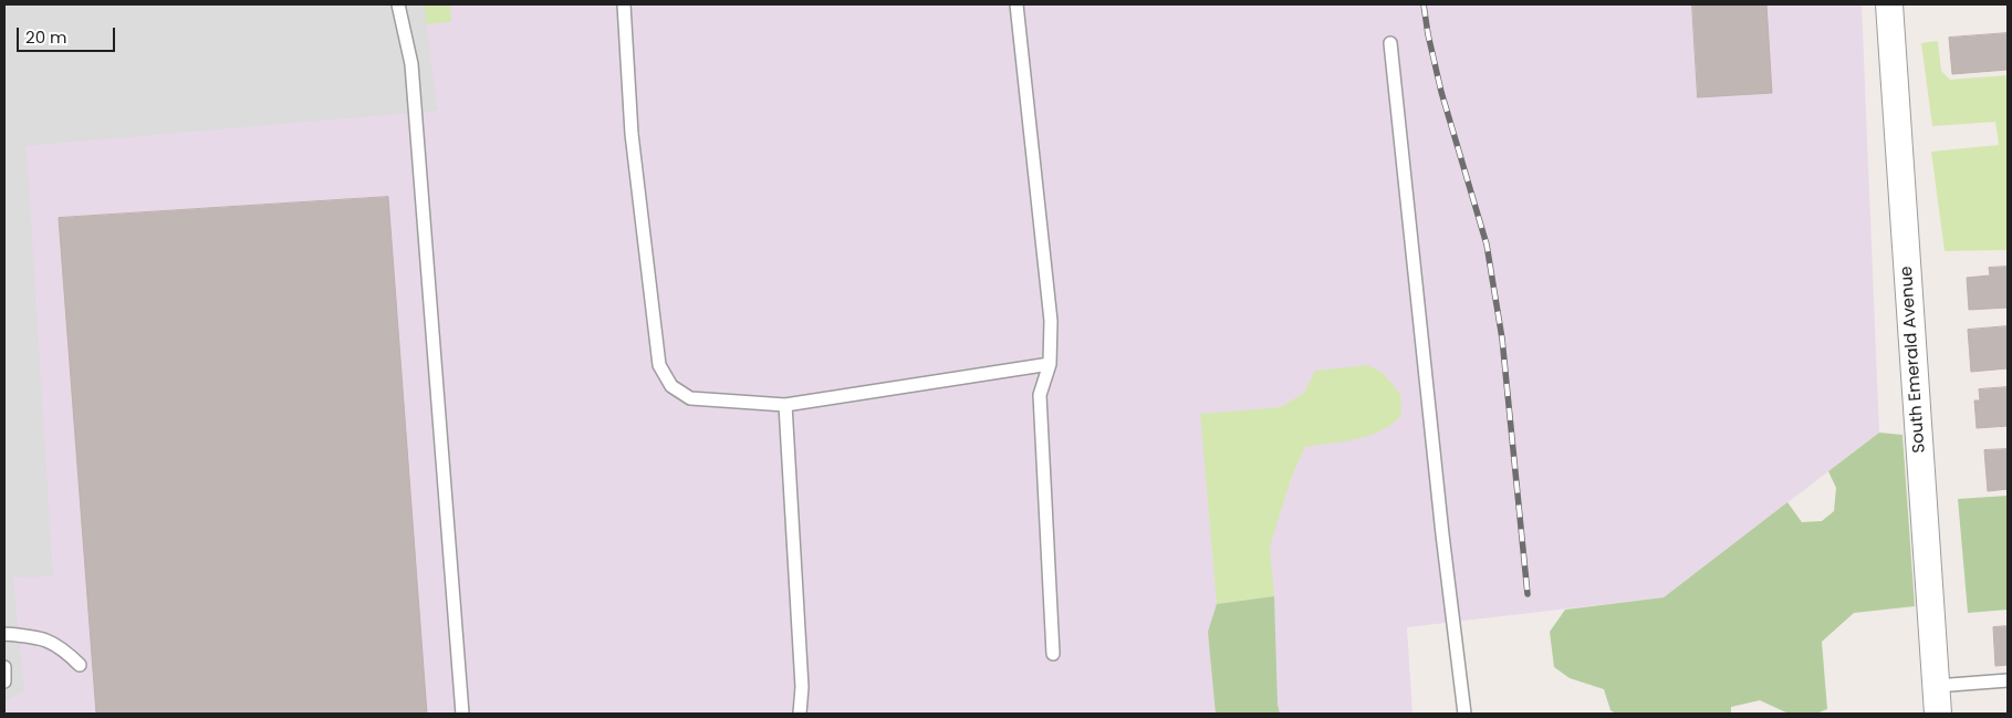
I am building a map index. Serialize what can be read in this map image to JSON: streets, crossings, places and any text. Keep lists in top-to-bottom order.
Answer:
{
  "streets": {
    "street": ["South Emerald Avenue"]
  },
  "scale_bar": "20 m"
}
